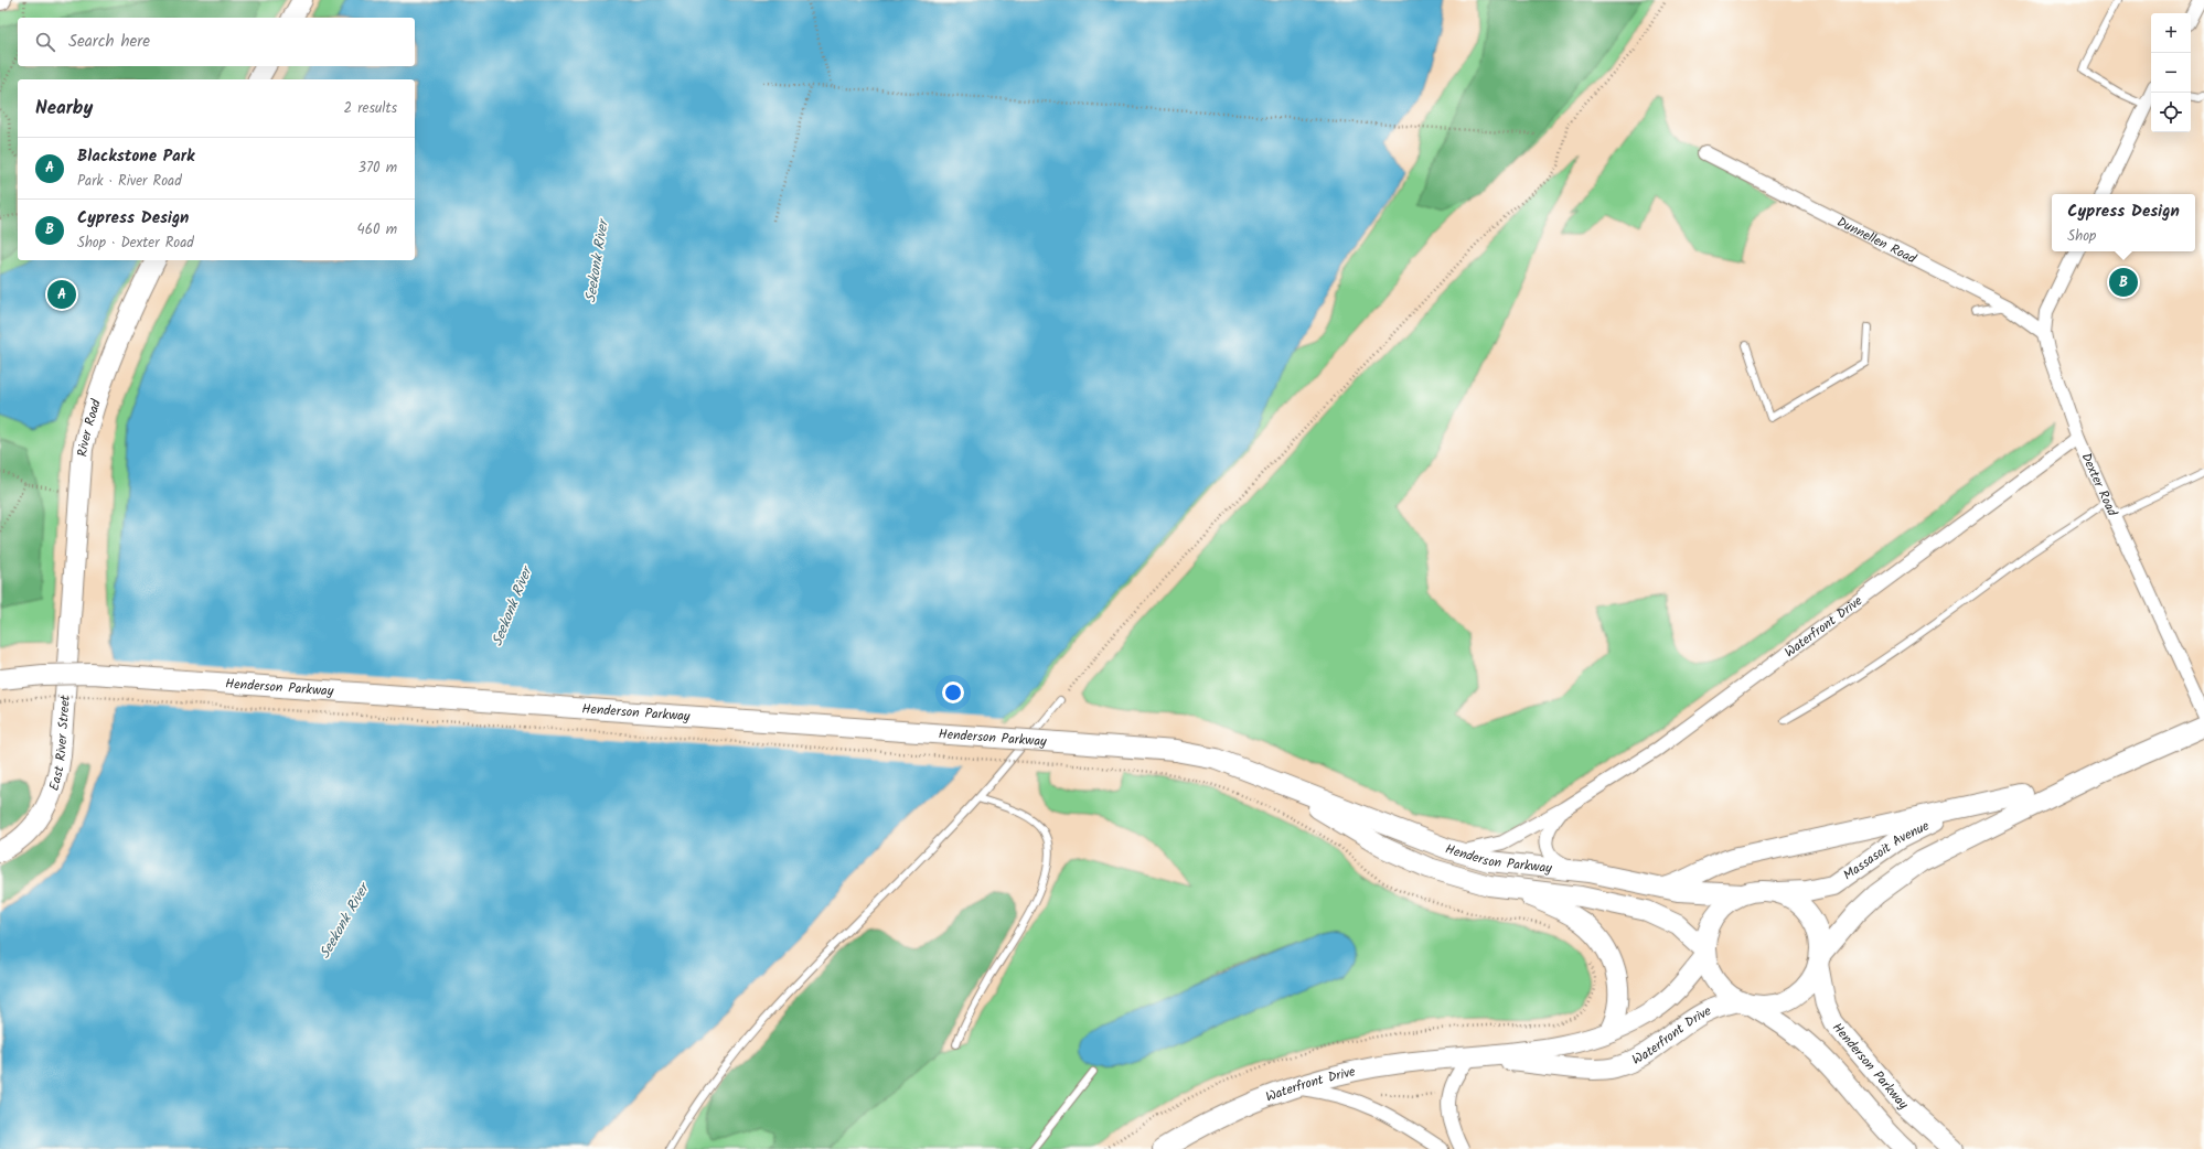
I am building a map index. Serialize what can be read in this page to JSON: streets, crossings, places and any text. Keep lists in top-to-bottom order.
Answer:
{
  "streets": {
    "main road": [
      "River Road",
      "Waterfront Drive",
      "Henderson Parkway",
      "East River Street",
      "Massasoit Avenue"
    ],
    "street": ["Dunnellen Road", "Dexter Road"]
  },
  "crossings": [
    ["Dunnellen Road", "Dexter Road"],
    ["River Road", "East River Street"],
    ["Dexter Road", "Waterfront Drive"],
    ["Waterfront Drive", "Henderson Parkway"],
    ["Waterfront Drive", "Massasoit Avenue"],
    ["Henderson Parkway", "Massasoit Avenue"]
  ],
  "water": ["Seekonk River"],
  "page": {
    "map_buttons": ["+", "−"],
    "search": "Search here",
    "heading": ["Nearby", "2 results"],
    "list": [
      {
        "mark": "A",
        "name": "Blackstone Park",
        "note": "Park · River Road",
        "value": "370 m"
      },
      {
        "mark": "B",
        "name": "Cypress Design",
        "note": "Shop · Dexter Road",
        "value": "460 m"
      }
    ],
    "popup": ["Cypress Design", "Shop"],
    "pins": ["B", "A"]
  }
}
